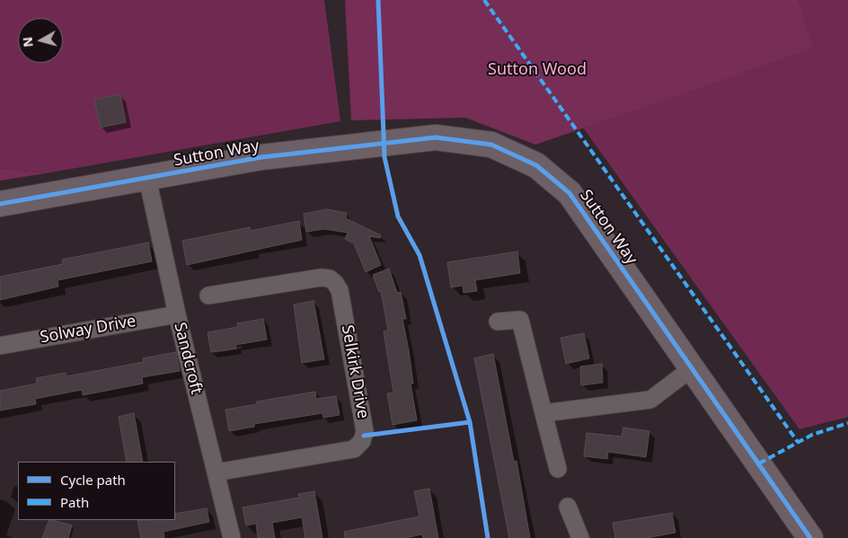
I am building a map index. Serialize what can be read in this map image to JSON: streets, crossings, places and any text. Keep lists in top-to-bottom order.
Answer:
{
  "streets": {
    "street": [
      "Sutton Way",
      "Solway Drive",
      "Sandcroft",
      "Selkirk Drive"
    ]
  },
  "crossings": [
    ["Sutton Way", "Sandcroft"],
    ["Solway Drive", "Sandcroft"],
    ["Sandcroft", "Selkirk Drive"]
  ],
  "parks": ["Sutton Wood"],
  "legend": ["Cycle path", "Path"],
  "north": "left"
}
